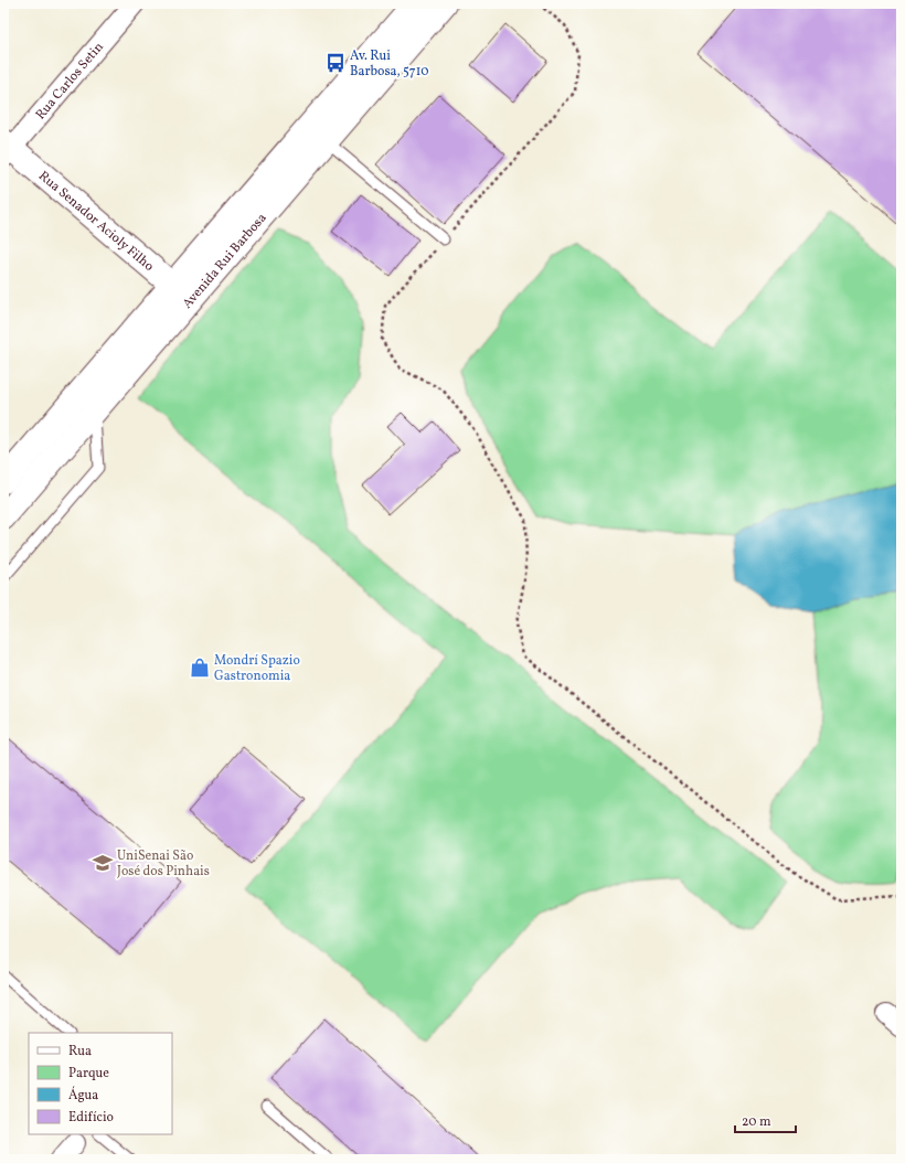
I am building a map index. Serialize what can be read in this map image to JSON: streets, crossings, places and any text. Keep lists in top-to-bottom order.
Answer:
{
  "streets": {
    "main road": ["Rua Senador Acioly Filho", "Avenida Rui Barbosa"],
    "street": ["Rua Carlos Setin"]
  },
  "crossings": [
    ["Rua Carlos Setin", "Rua Senador Acioly Filho"],
    ["Rua Senador Acioly Filho", "Avenida Rui Barbosa"]
  ],
  "places": {
    "bus stop": ["Av. Rui Barbosa, 5710"],
    "shop": ["Mondrí Spazio Gastronomia"],
    "school or university": ["UniSenai São José dos Pinhais"]
  },
  "legend": [
    "Rua",
    "Parque",
    "Água",
    "Edifício"
  ],
  "scale_bar": "20 m"
}
